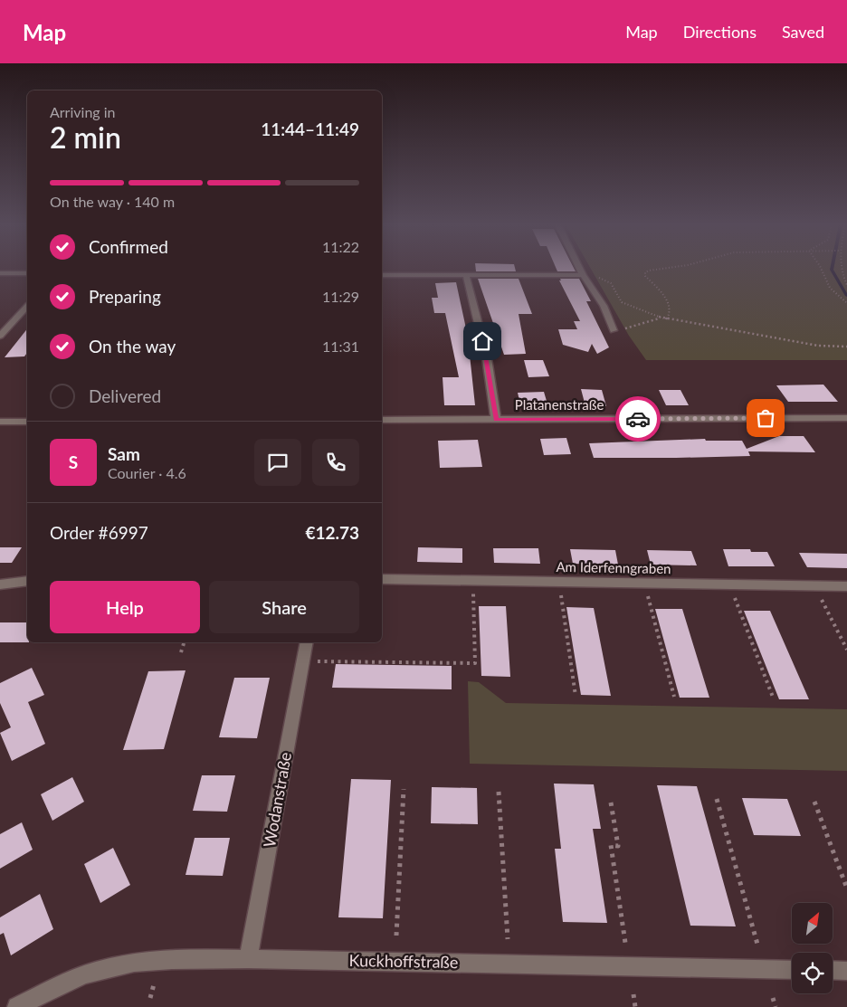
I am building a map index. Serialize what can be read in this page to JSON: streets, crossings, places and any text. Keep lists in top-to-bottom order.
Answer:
{
  "streets": {
    "street": [
      "Platanenstraße",
      "Am Iderfenngraben",
      "Wodanstraße",
      "Kuckhoffstraße"
    ]
  },
  "crossings": [
    ["Wodanstraße", "Kuckhoffstraße"]
  ],
  "north": "top right",
  "page": {
    "header": "Map",
    "nav": ["Map", "Directions", "Saved"],
    "heading": ["2 min", "Arriving in", "11:44–11:49"],
    "panel": [
      "Sam",
      "Courier · 4.6",
      "Order #6997",
      "€12.73"
    ],
    "bar": "On the way · 140 m",
    "list": [
      ["Confirmed", "11:22"],
      ["Preparing", "11:29"],
      ["On the way", "11:31"],
      "Delivered"
    ],
    "round": "S",
    "buttons": ["Help", "Share"]
  }
}
